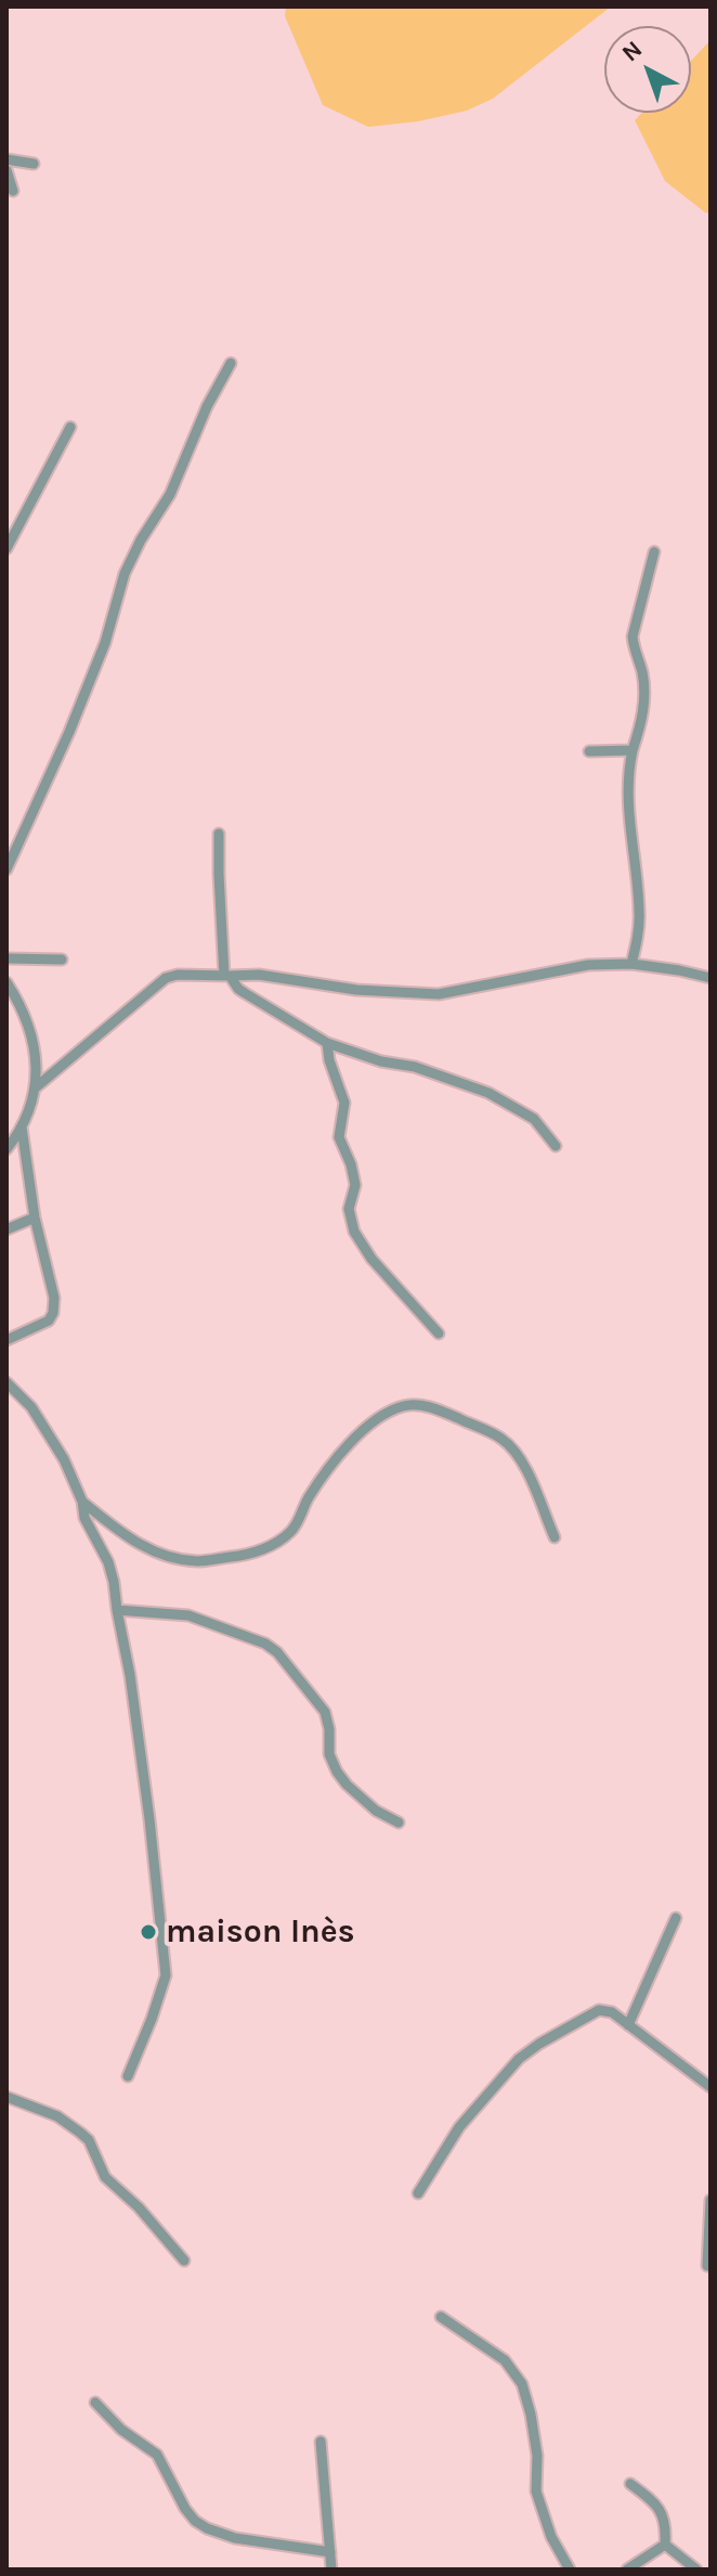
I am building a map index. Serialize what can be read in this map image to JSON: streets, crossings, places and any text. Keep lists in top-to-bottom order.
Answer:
{
  "places": ["maison Inès"],
  "north": "top left"
}
